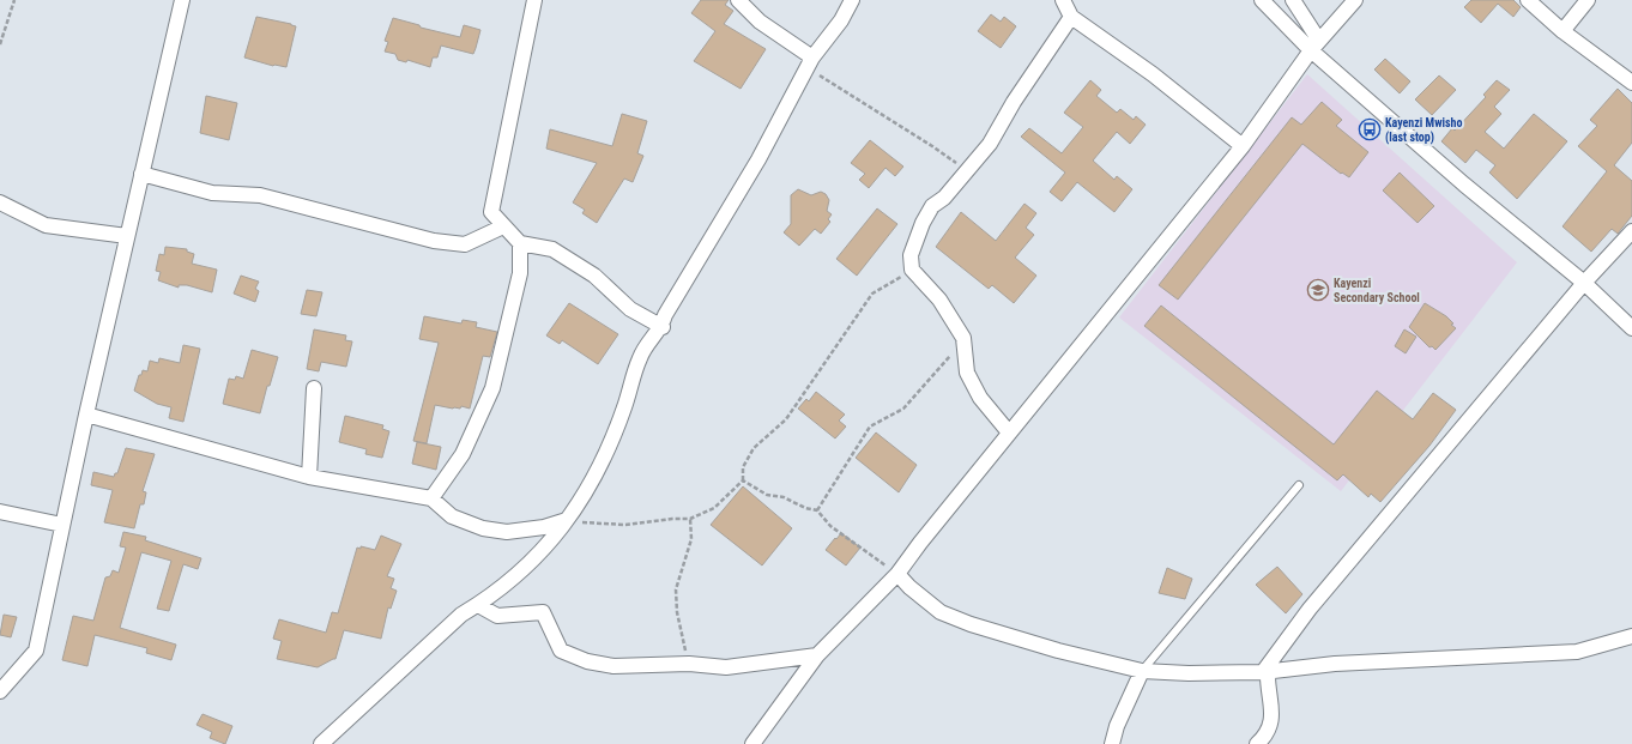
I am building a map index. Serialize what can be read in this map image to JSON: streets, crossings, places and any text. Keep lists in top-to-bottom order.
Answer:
{
  "places": {
    "bus stop": ["Kayenzi Mwisho (last stop)"],
    "school or university": ["Kayenzi Secondary School"]
  }
}
